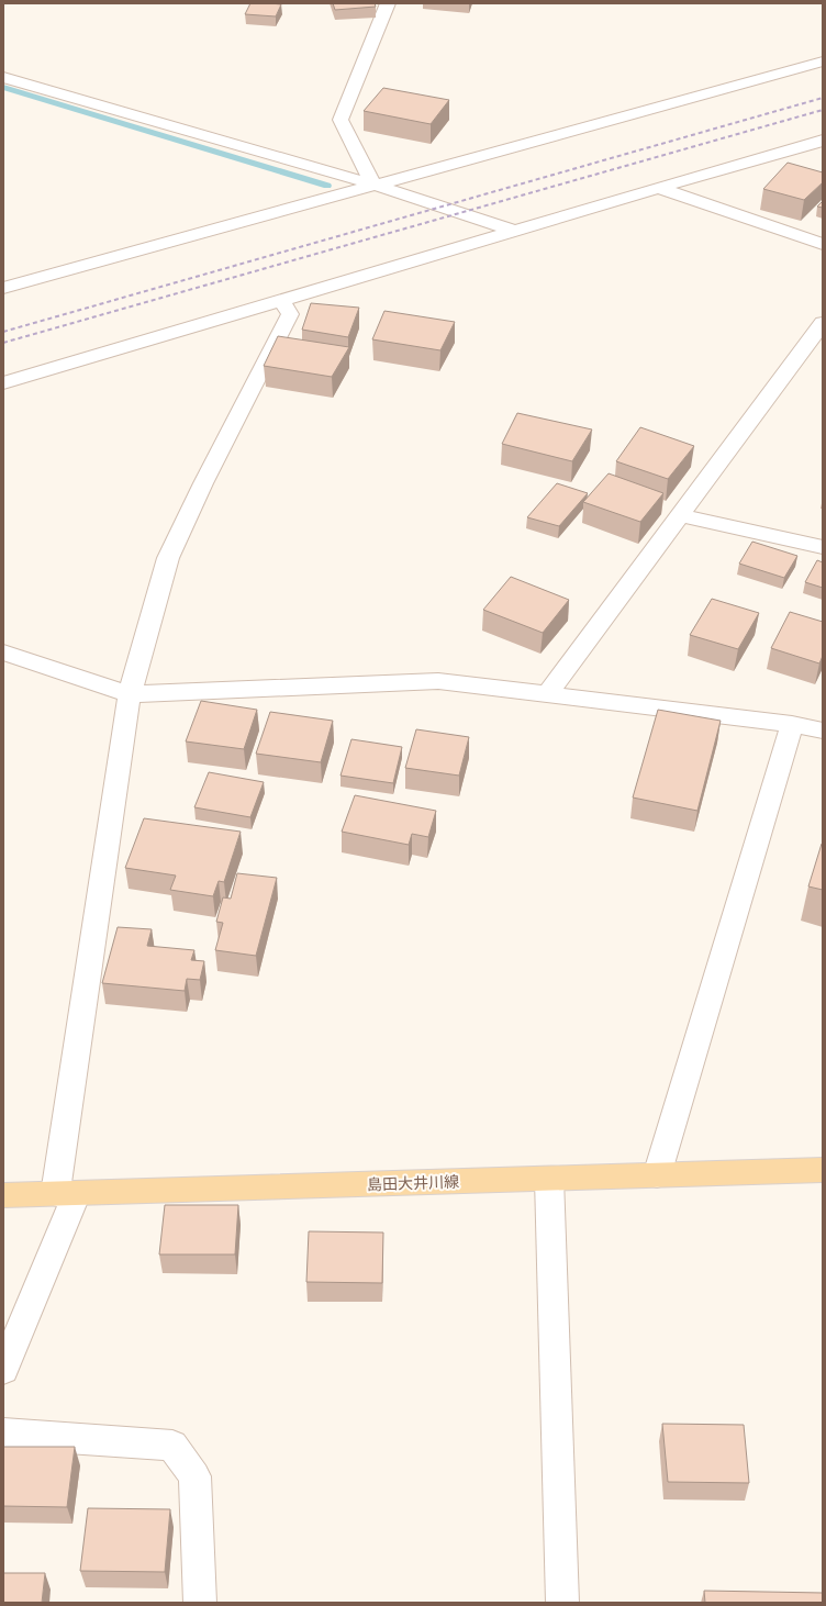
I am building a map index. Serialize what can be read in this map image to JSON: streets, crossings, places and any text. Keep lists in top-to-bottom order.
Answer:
{
  "streets": {
    "main road": ["島田大井川線"]
  }
}
